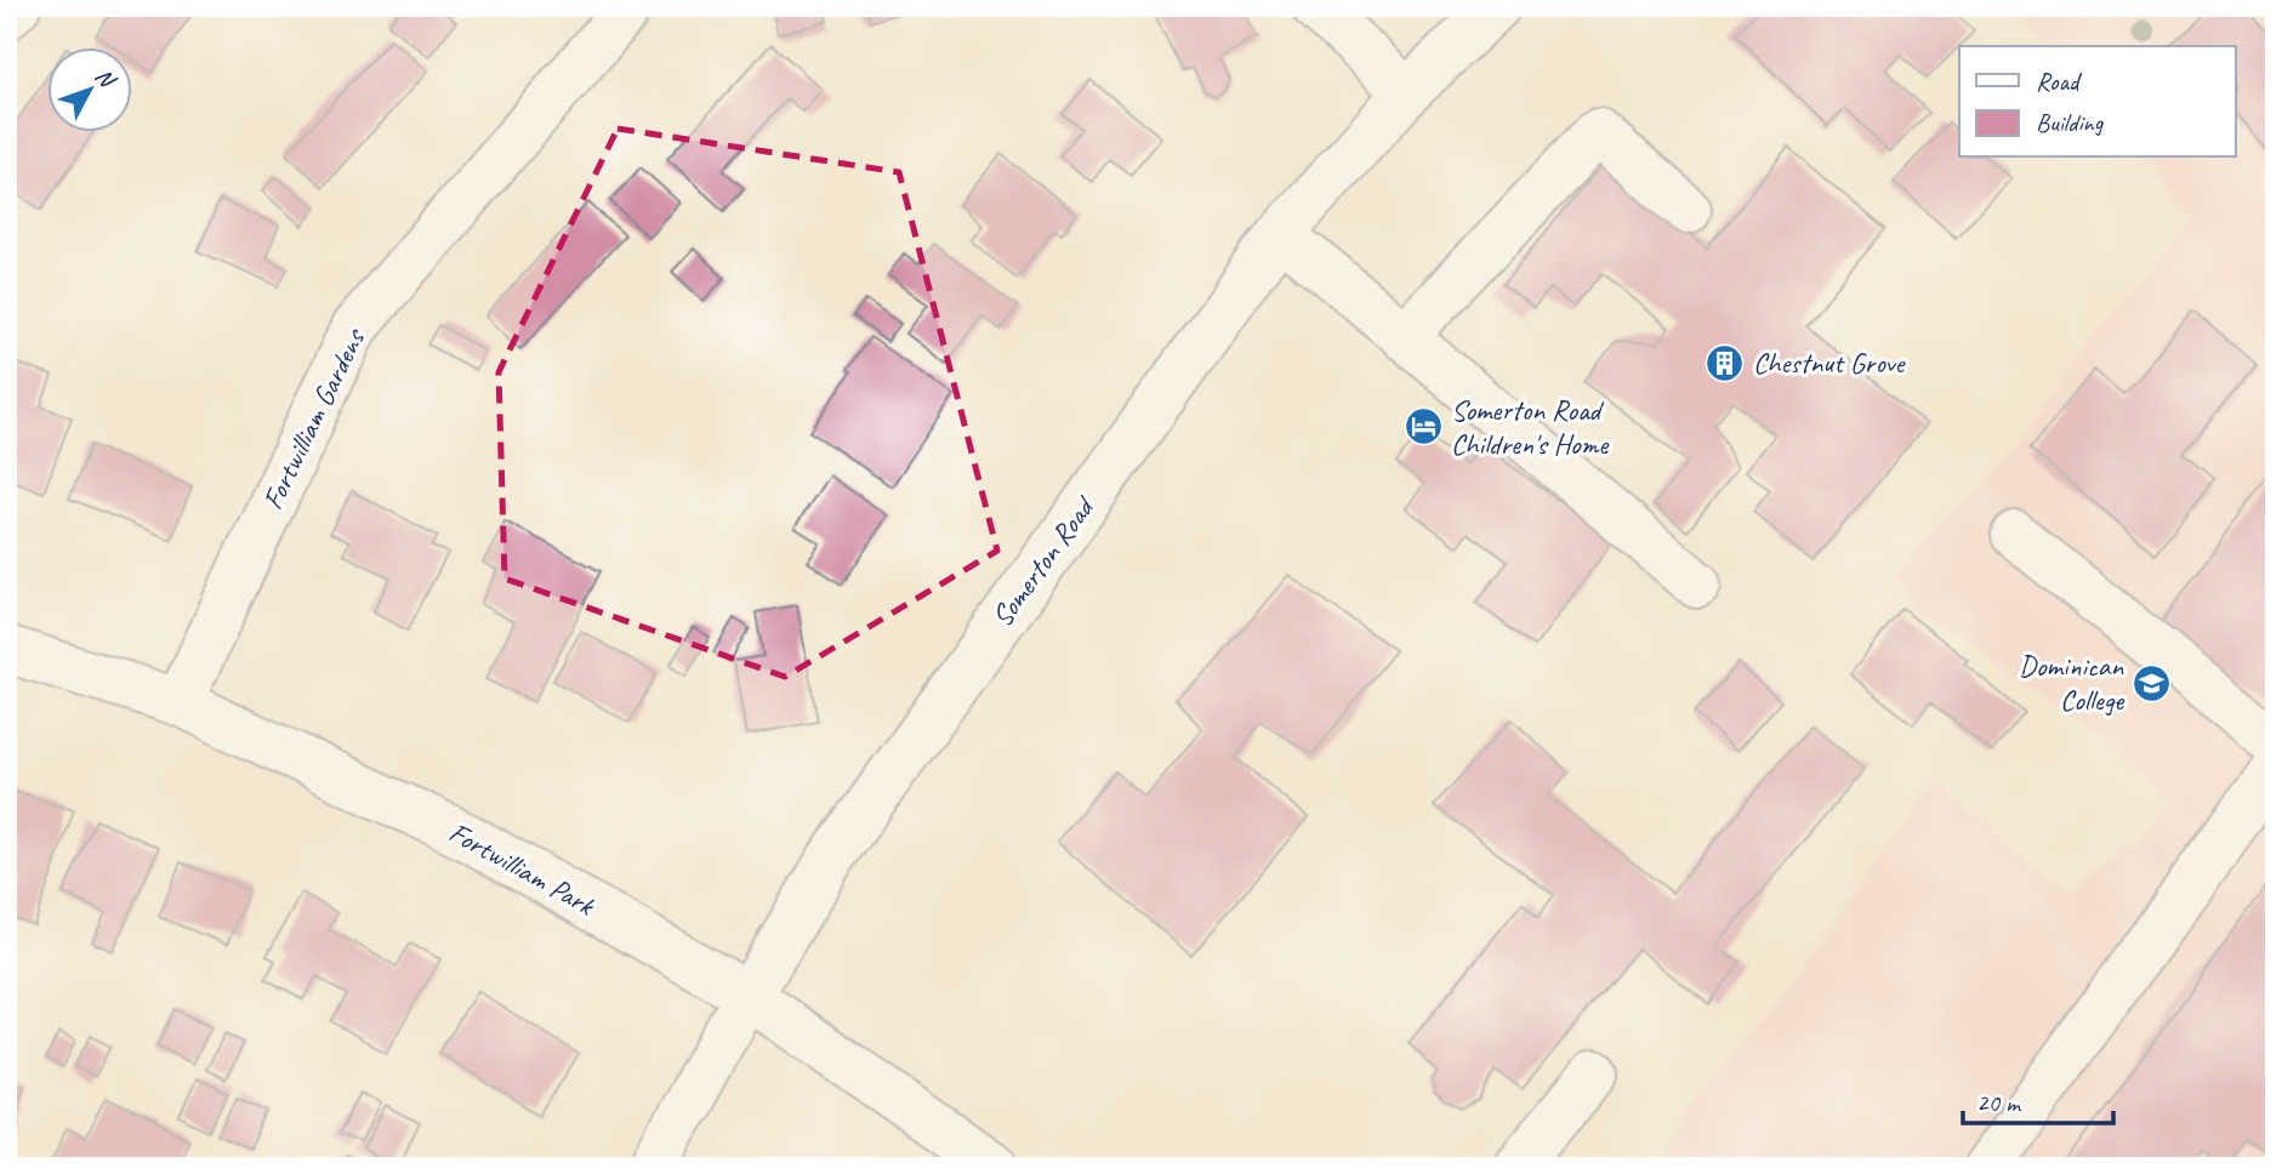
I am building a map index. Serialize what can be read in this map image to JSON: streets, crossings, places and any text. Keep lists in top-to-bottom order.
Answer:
{
  "streets": {
    "street": ["Fortwilliam Gardens", "Somerton Road", "Fortwilliam Park"]
  },
  "crossings": [
    ["Fortwilliam Gardens", "Fortwilliam Park"],
    ["Somerton Road", "Fortwilliam Park"]
  ],
  "places": {
    "building": ["Chestnut Grove"],
    "hotel": ["Somerton Road Children's Home"],
    "school or university": ["Dominican College"]
  },
  "legend": ["Road", "Building"],
  "scale_bar": "20 m",
  "north": "top right"
}
